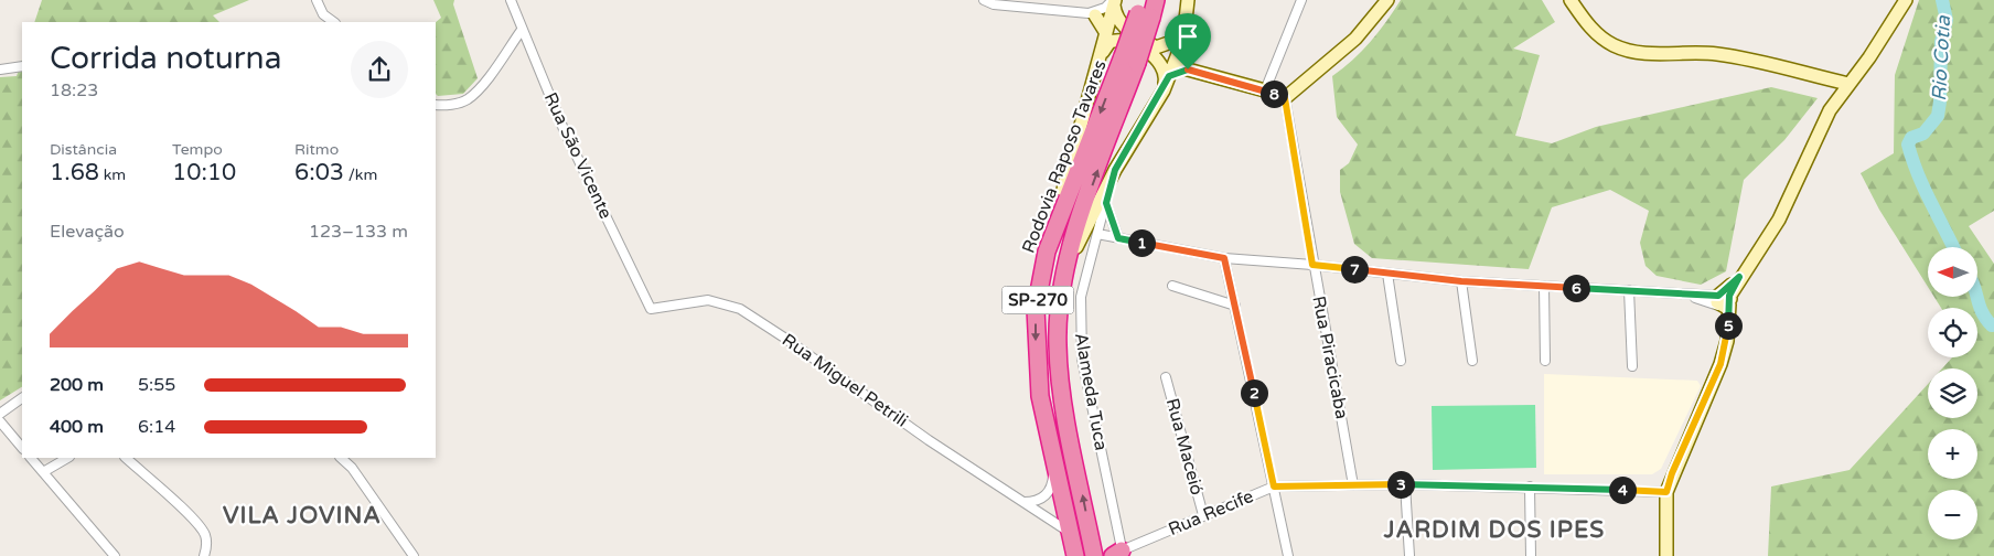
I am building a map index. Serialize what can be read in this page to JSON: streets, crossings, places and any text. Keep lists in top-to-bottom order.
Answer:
{
  "streets": {
    "highway": ["Rodovia Raposo Tavares", "SP-270"],
    "street": [
      "Rua São Vicente",
      "Rua Piracicaba",
      "Rua Miguel Petrili",
      "Alameda Tuca",
      "Rua Maceió",
      "Rua Recife"
    ]
  },
  "crossings": [
    ["Rua São Vicente", "Rua Miguel Petrili"],
    ["Rodovia Raposo Tavares", "Rua Miguel Petrili"],
    ["Rodovia Raposo Tavares", "Alameda Tuca"],
    ["Rua Piracicaba", "Rua Recife"],
    ["Alameda Tuca", "Rua Recife"],
    ["Rua Maceió", "Rua Recife"]
  ],
  "districts": ["VILA JOVINA", "JARDIM DOS IPES"],
  "water": ["Rio Cotia"],
  "north": "left",
  "page": {
    "heading": ["Corrida noturna", "18:23"],
    "pins": [
      "8",
      "1",
      "7",
      "6",
      "5",
      "2",
      "3",
      "4"
    ],
    "stats": [
      ["Distância", "1.68 km"],
      ["Tempo", "10:10"],
      ["Ritmo", "6:03 /km"]
    ],
    "chart": ["Elevação", "123–133 m"],
    "map_buttons": ["+", "−"],
    "list": [
      {
        "name": "200 m",
        "note": "5:55"
      },
      {
        "name": "400 m",
        "note": "6:14"
      }
    ]
  }
}
